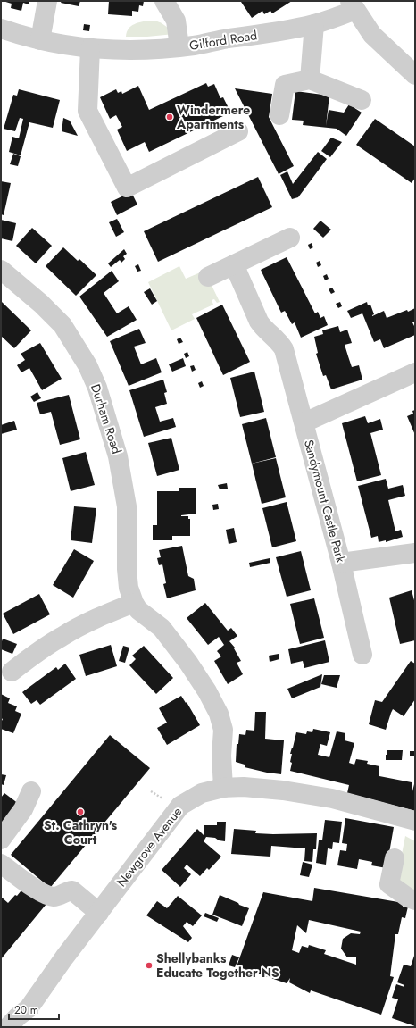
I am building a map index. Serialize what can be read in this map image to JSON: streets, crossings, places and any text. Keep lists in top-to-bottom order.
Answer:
{
  "streets": {
    "street": [
      "Gilford Road",
      "Durham Road",
      "Sandymount Castle Park",
      "Newgrove Avenue"
    ]
  },
  "crossings": [
    ["Durham Road", "Newgrove Avenue"]
  ],
  "places": ["Windermere Apartments", "St. Cathryn's Court", "Shellybanks Educate Together NS"],
  "scale_bar": "20 m"
}
